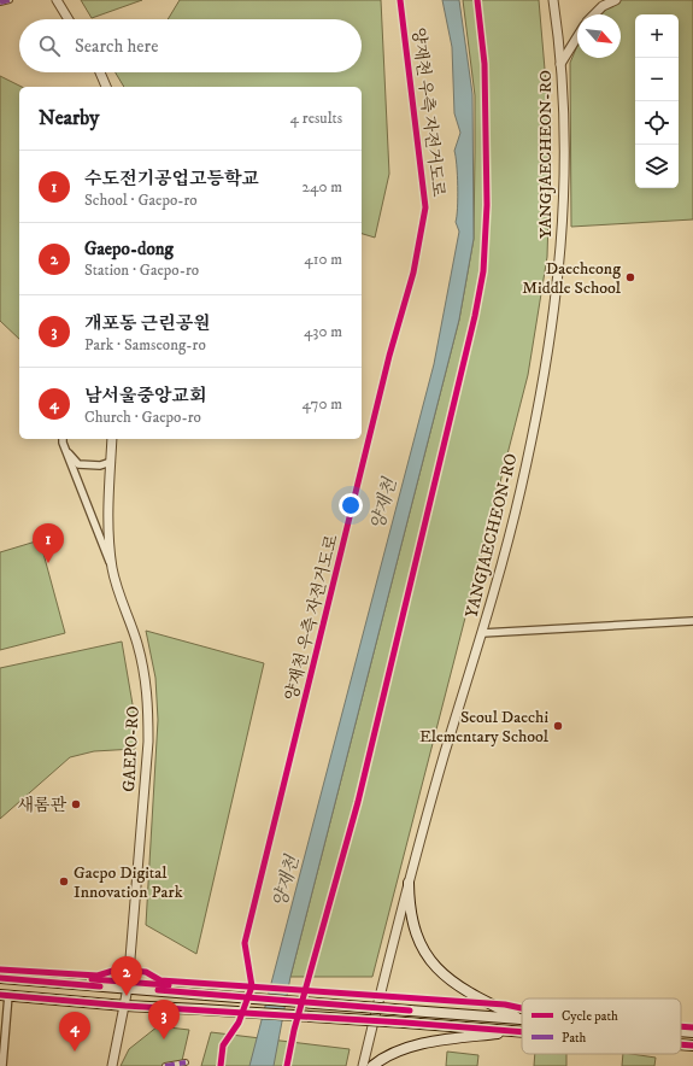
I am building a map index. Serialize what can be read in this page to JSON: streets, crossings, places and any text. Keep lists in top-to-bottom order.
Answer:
{
  "streets": {
    "street": ["YANGJAECHEON-RO", "GAEPO-RO"],
    "cycle path": ["양재천 우측 자전거도로"]
  },
  "water": ["양재천"],
  "places": [
    "Daecheong Middle School",
    "Seoul Daechi Elementary School",
    "새롬관",
    "Gaepo Digital Innovation Park"
  ],
  "legend": ["Cycle path", "Path"],
  "north": "bottom right",
  "page": {
    "map_buttons": ["+", "−"],
    "search": "Search here",
    "heading": ["Nearby", "4 results"],
    "list": [
      {
        "mark": "1",
        "name": "수도전기공업고등학교",
        "note": "School · Gaepo-ro",
        "value": "240 m"
      },
      {
        "mark": "2",
        "name": "Gaepo-dong",
        "note": "Station · Gaepo-ro",
        "value": "410 m"
      },
      {
        "mark": "3",
        "name": "개포동 근린공원",
        "note": "Park · Samseong-ro",
        "value": "430 m"
      },
      {
        "mark": "4",
        "name": "남서울중앙교회",
        "note": "Church · Gaepo-ro",
        "value": "470 m"
      }
    ],
    "pins": [
      "1",
      "2",
      "3",
      "4"
    ]
  }
}
